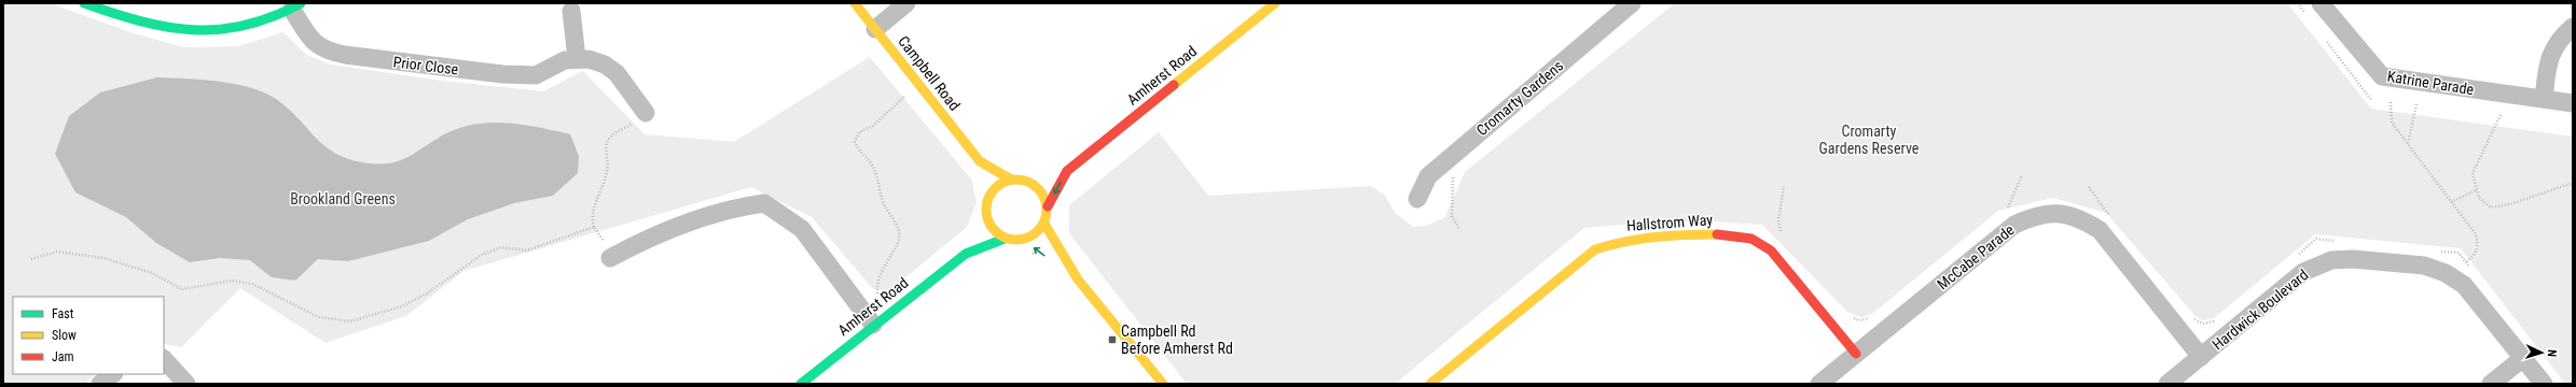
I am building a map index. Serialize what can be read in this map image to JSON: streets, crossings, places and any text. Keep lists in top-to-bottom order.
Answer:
{
  "streets": {
    "street": [
      "Prior Close",
      "Campbell Road",
      "Amherst Road",
      "Katrine Parade",
      "Cromarty Gardens",
      "Hallstrom Way",
      "McCabe Parade",
      "Hardwick Boulevard"
    ]
  },
  "crossings": [
    ["Campbell Road", "Amherst Road"],
    ["Hallstrom Way", "McCabe Parade"],
    ["McCabe Parade", "Hardwick Boulevard"]
  ],
  "parks": ["Cromarty Gardens Reserve", "Brookland Greens"],
  "places": {
    "transit": ["Campbell Rd Before Amherst Rd"]
  },
  "legend": ["Fast", "Slow", "Jam"],
  "north": "right"
}
